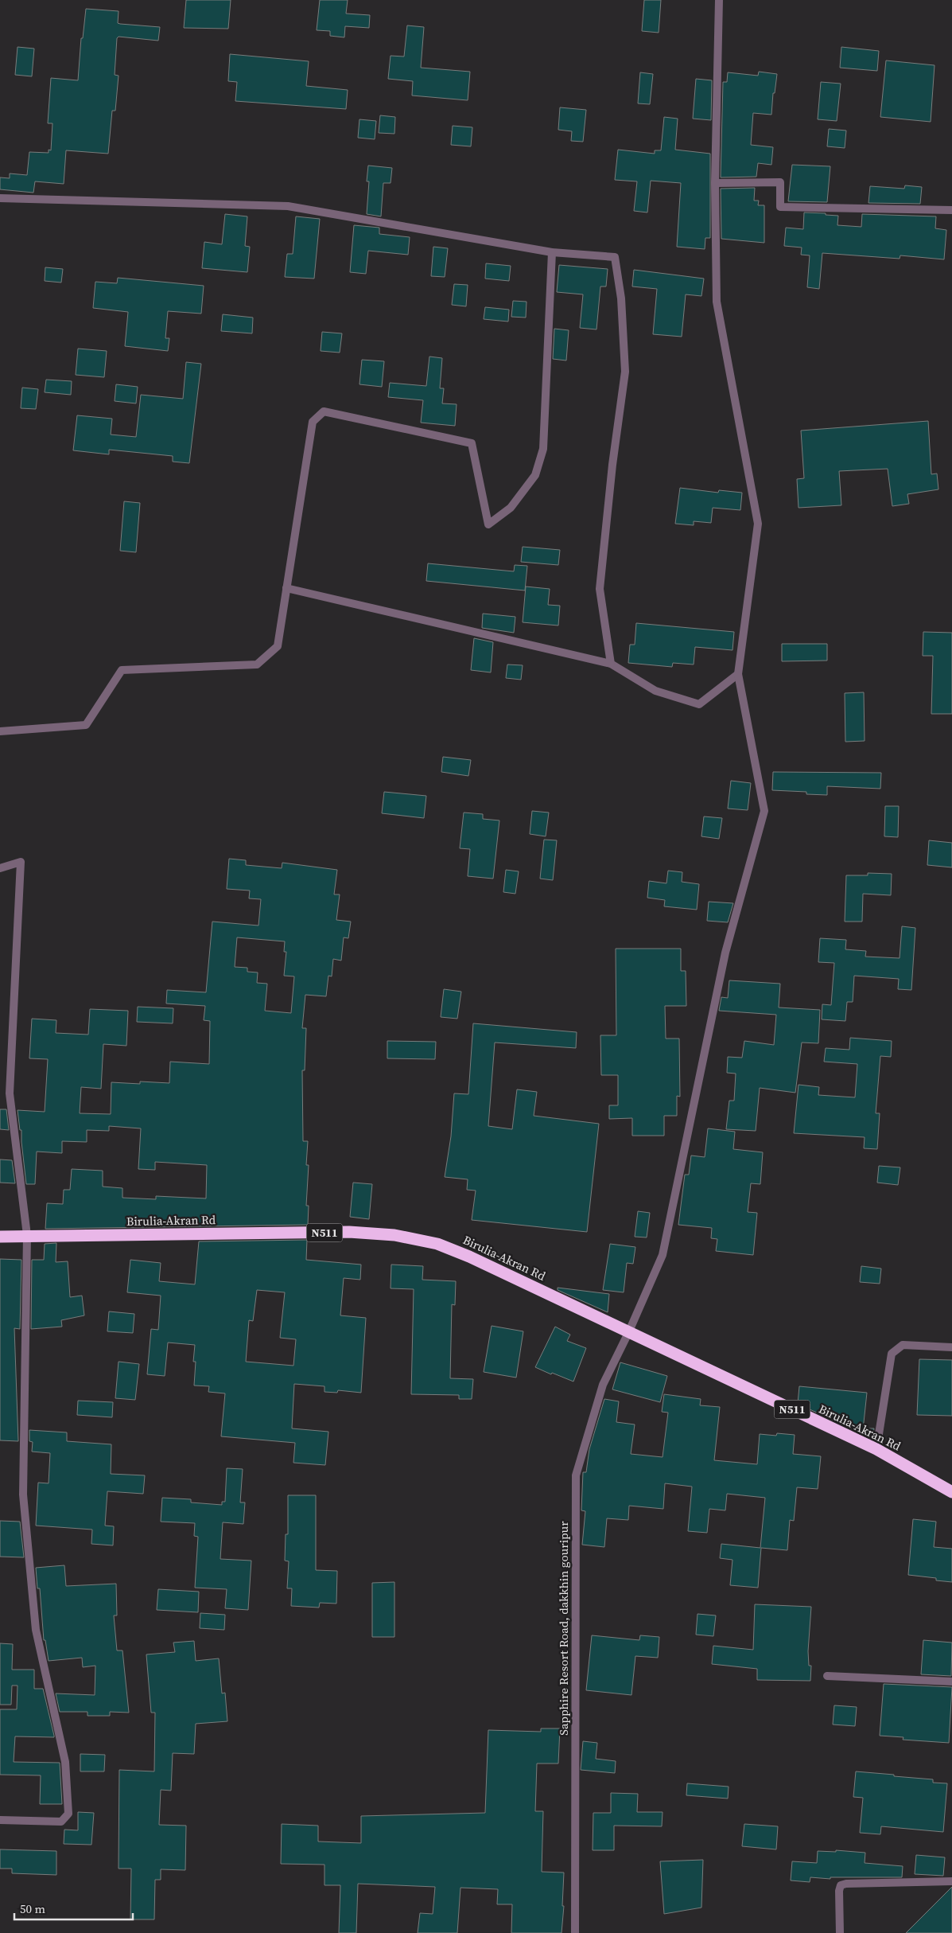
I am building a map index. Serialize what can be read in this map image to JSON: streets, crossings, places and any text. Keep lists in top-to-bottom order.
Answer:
{
  "streets": {
    "highway": ["Birulia-Akran Rd", "N511"],
    "street": ["Sapphire Resort Road, dakkhin gouripur"]
  },
  "crossings": [
    ["Birulia-Akran Rd", "Sapphire Resort Road, dakkhin gouripur"]
  ],
  "scale_bar": "50 m"
}
